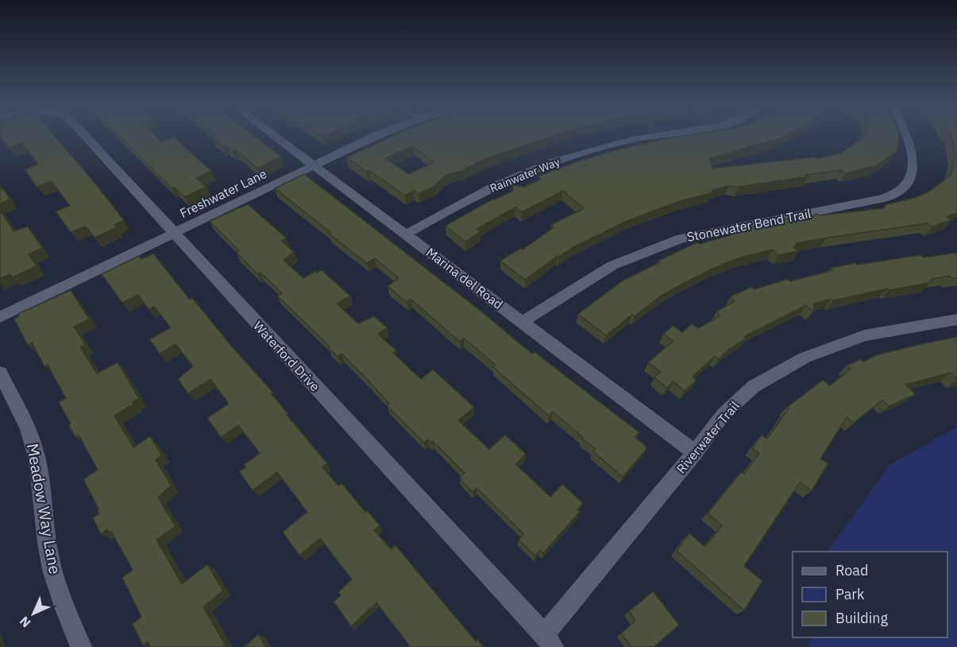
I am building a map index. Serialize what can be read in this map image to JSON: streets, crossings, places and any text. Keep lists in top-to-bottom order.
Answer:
{
  "streets": {
    "street": [
      "Rainwater Way",
      "Freshwater Lane",
      "Stonewater Bend Trail",
      "Marina del Road",
      "Waterford Drive",
      "Riverwater Trail",
      "Meadow Way Lane"
    ]
  },
  "crossings": [
    ["Rainwater Way", "Marina del Road"],
    ["Freshwater Lane", "Marina del Road"],
    ["Freshwater Lane", "Waterford Drive"],
    ["Stonewater Bend Trail", "Marina del Road"],
    ["Marina del Road", "Riverwater Trail"],
    ["Waterford Drive", "Riverwater Trail"]
  ],
  "legend": ["Road", "Park", "Building"],
  "north": "bottom left"
}
